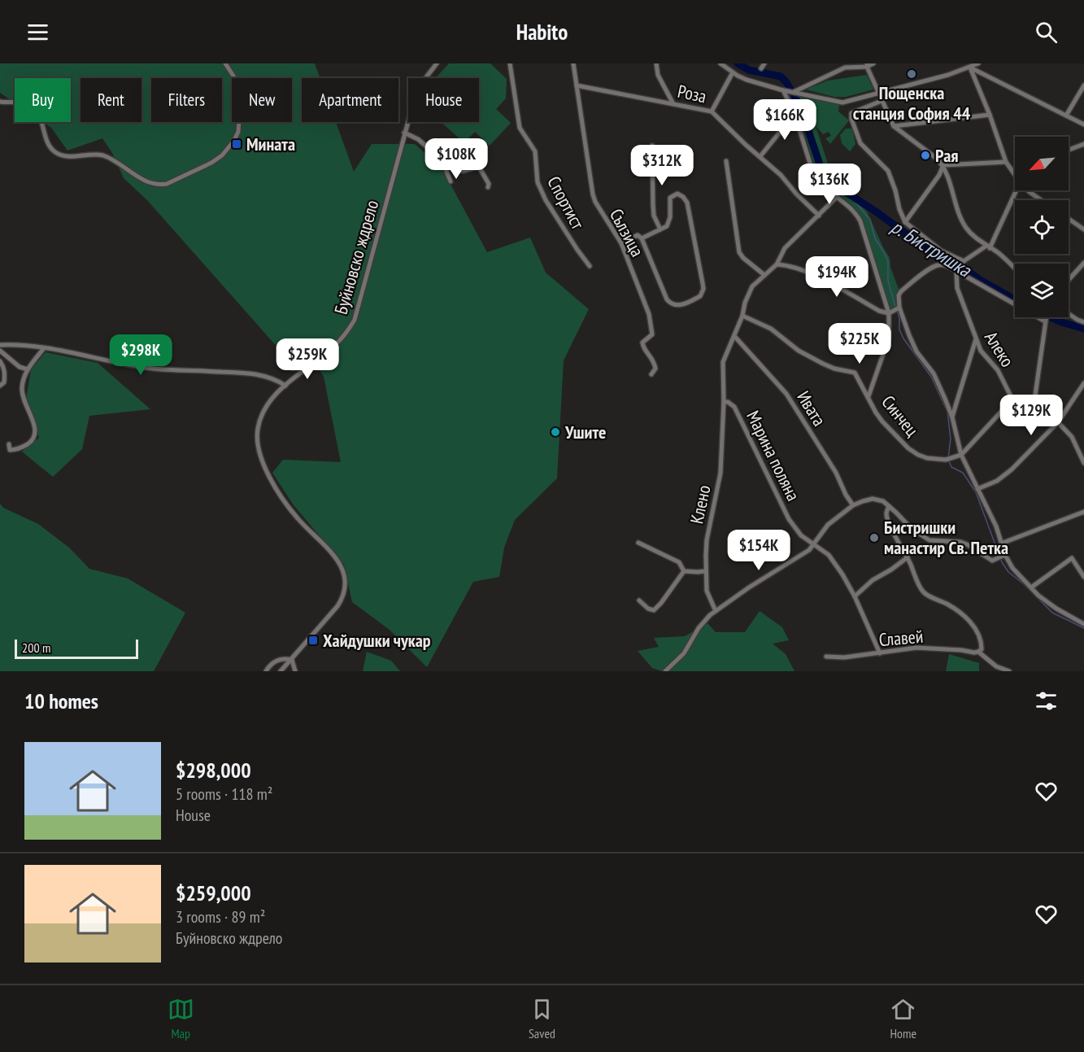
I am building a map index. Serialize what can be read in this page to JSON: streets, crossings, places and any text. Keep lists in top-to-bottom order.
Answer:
{
  "streets": {
    "street": [
      "Роза",
      "Спортист",
      "Сълзица",
      "Буйновско ждрело",
      "Алеко",
      "Ивата",
      "Синчец",
      "Марина поляна",
      "Клено",
      "Славей"
    ]
  },
  "crossings": [
    ["Роза", "Сълзица"],
    ["Роза", "Марина поляна"],
    ["Ивата", "Марина поляна"],
    ["Синчец", "Марина поляна"],
    ["Марина поляна", "Клено"],
    ["Марина поляна", "Славей"]
  ],
  "water": ["р. Бистришка"],
  "places": {
    "other": [
      "Пощенска станция София 44",
      "Рая",
      "Ушите",
      "Бистришки манастир Св. Петка"
    ],
    "transit": ["Мината", "Хайдушки чукар"]
  },
  "scale_bar": "200 m",
  "north": "bottom left",
  "page": {
    "header": "Habito",
    "chip": [
      "Buy",
      "Rent",
      "Filters",
      "New",
      "Apartment",
      "House"
    ],
    "price": [
      "$166K",
      "$108K",
      "$312K",
      "$136K",
      "$194K",
      "$225K",
      "$298K",
      "$259K",
      "$129K",
      "$154K"
    ],
    "scale": "200 m",
    "heading": "10 homes",
    "list": [
      {
        "name": "$298,000",
        "note": "5 rooms · 118 m² · House"
      },
      {
        "name": "$259,000",
        "note": "3 rooms · 89 m² · Буйновско ждрело"
      }
    ],
    "tabs": ["Map", "Saved", "Home"]
  }
}
